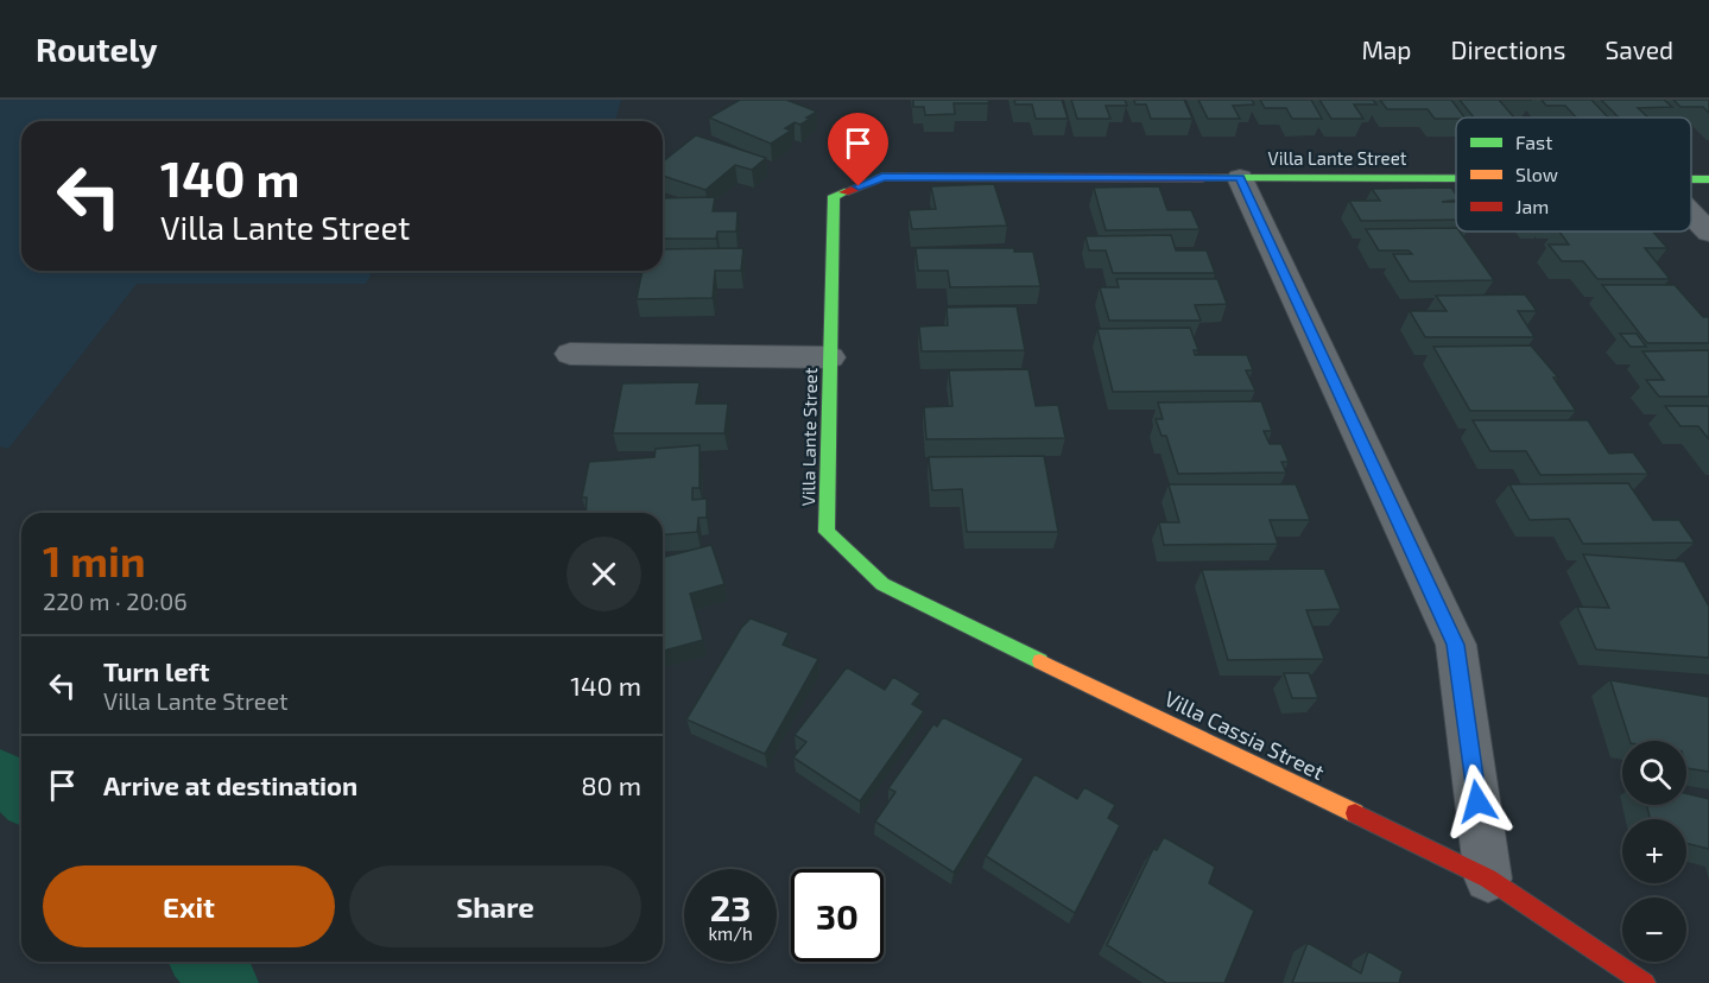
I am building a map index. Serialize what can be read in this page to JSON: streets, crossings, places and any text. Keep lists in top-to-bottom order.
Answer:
{
  "streets": {
    "street": ["Villa Lante Street", "Villa Cassia Street"]
  },
  "crossings": [
    ["Villa Lante Street", "Villa Cassia Street"]
  ],
  "legend": ["Fast", "Slow", "Jam"],
  "page": {
    "header": "Routely",
    "nav": ["Map", "Directions", "Saved"],
    "turn": ["140 m", "Villa Lante Street"],
    "heading": ["1 min", "220 m · 20:06"],
    "list": [
      {
        "name": "Turn left",
        "note": "Villa Lante Street",
        "value": "140 m"
      },
      {
        "name": "Arrive at destination",
        "value": "80 m"
      }
    ],
    "map_buttons": ["+", "−"],
    "buttons": ["Exit", "Share"],
    "speed": "23 km/h",
    "limit": "30"
  }
}
